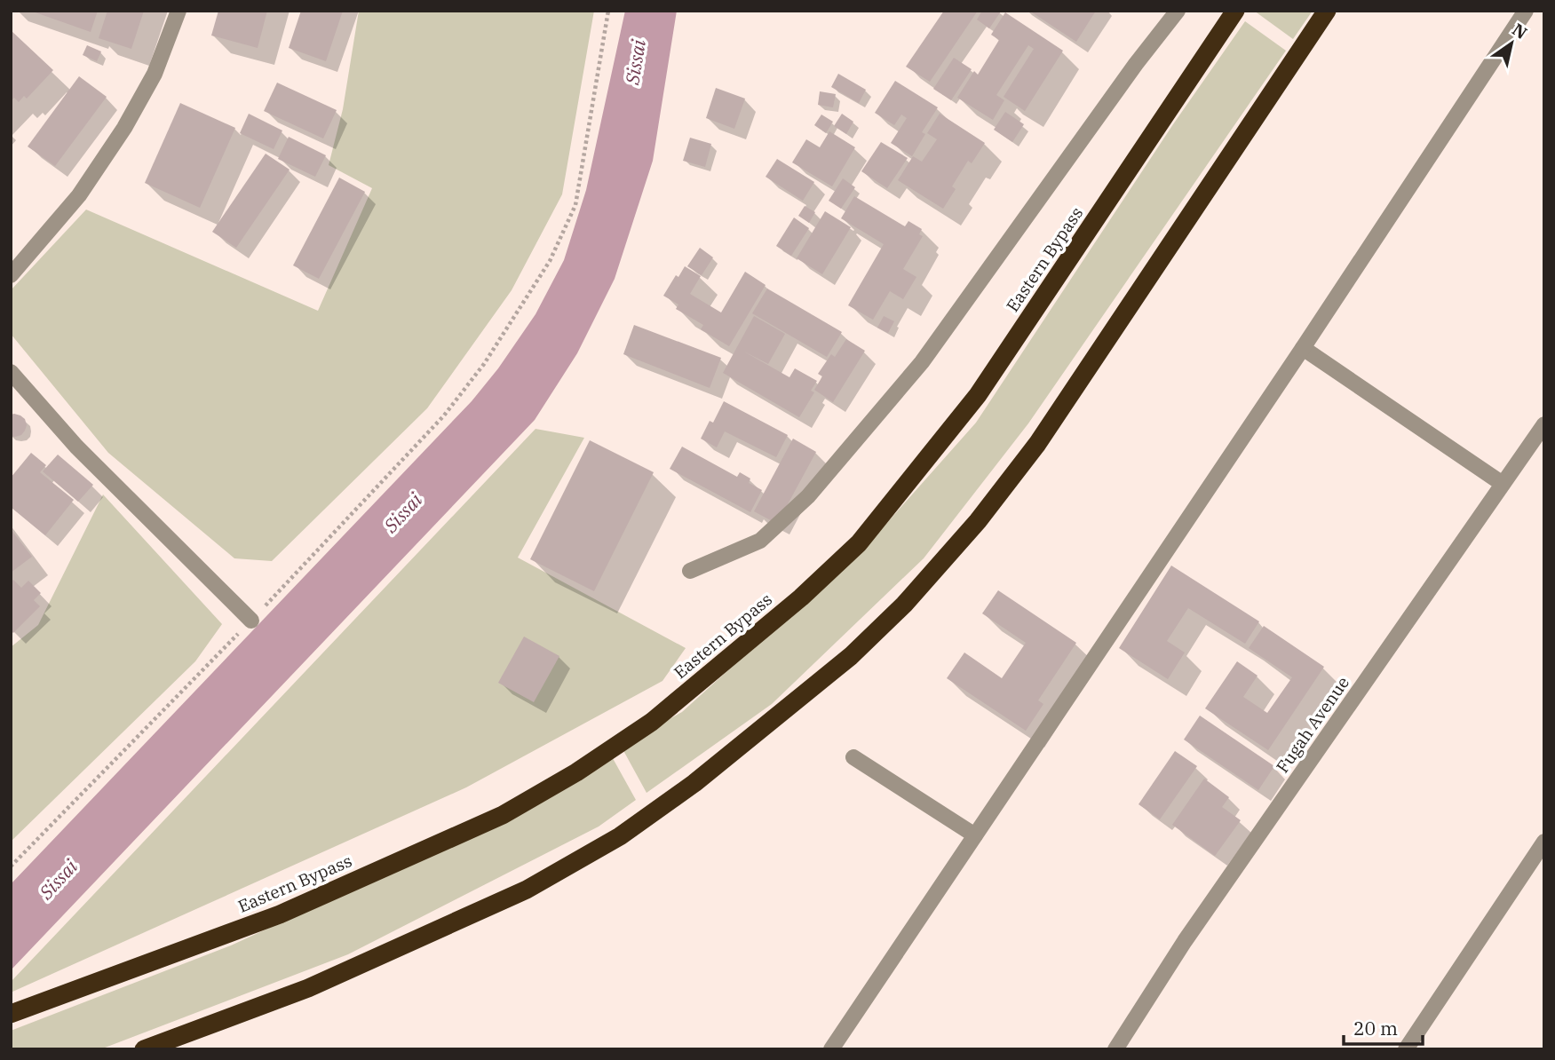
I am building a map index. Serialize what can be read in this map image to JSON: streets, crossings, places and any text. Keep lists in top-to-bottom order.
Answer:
{
  "streets": {
    "highway": ["Eastern Bypass"],
    "street": ["Fugah Avenue"]
  },
  "water": ["Sissai"],
  "scale_bar": "20 m",
  "north": "top right"
}
